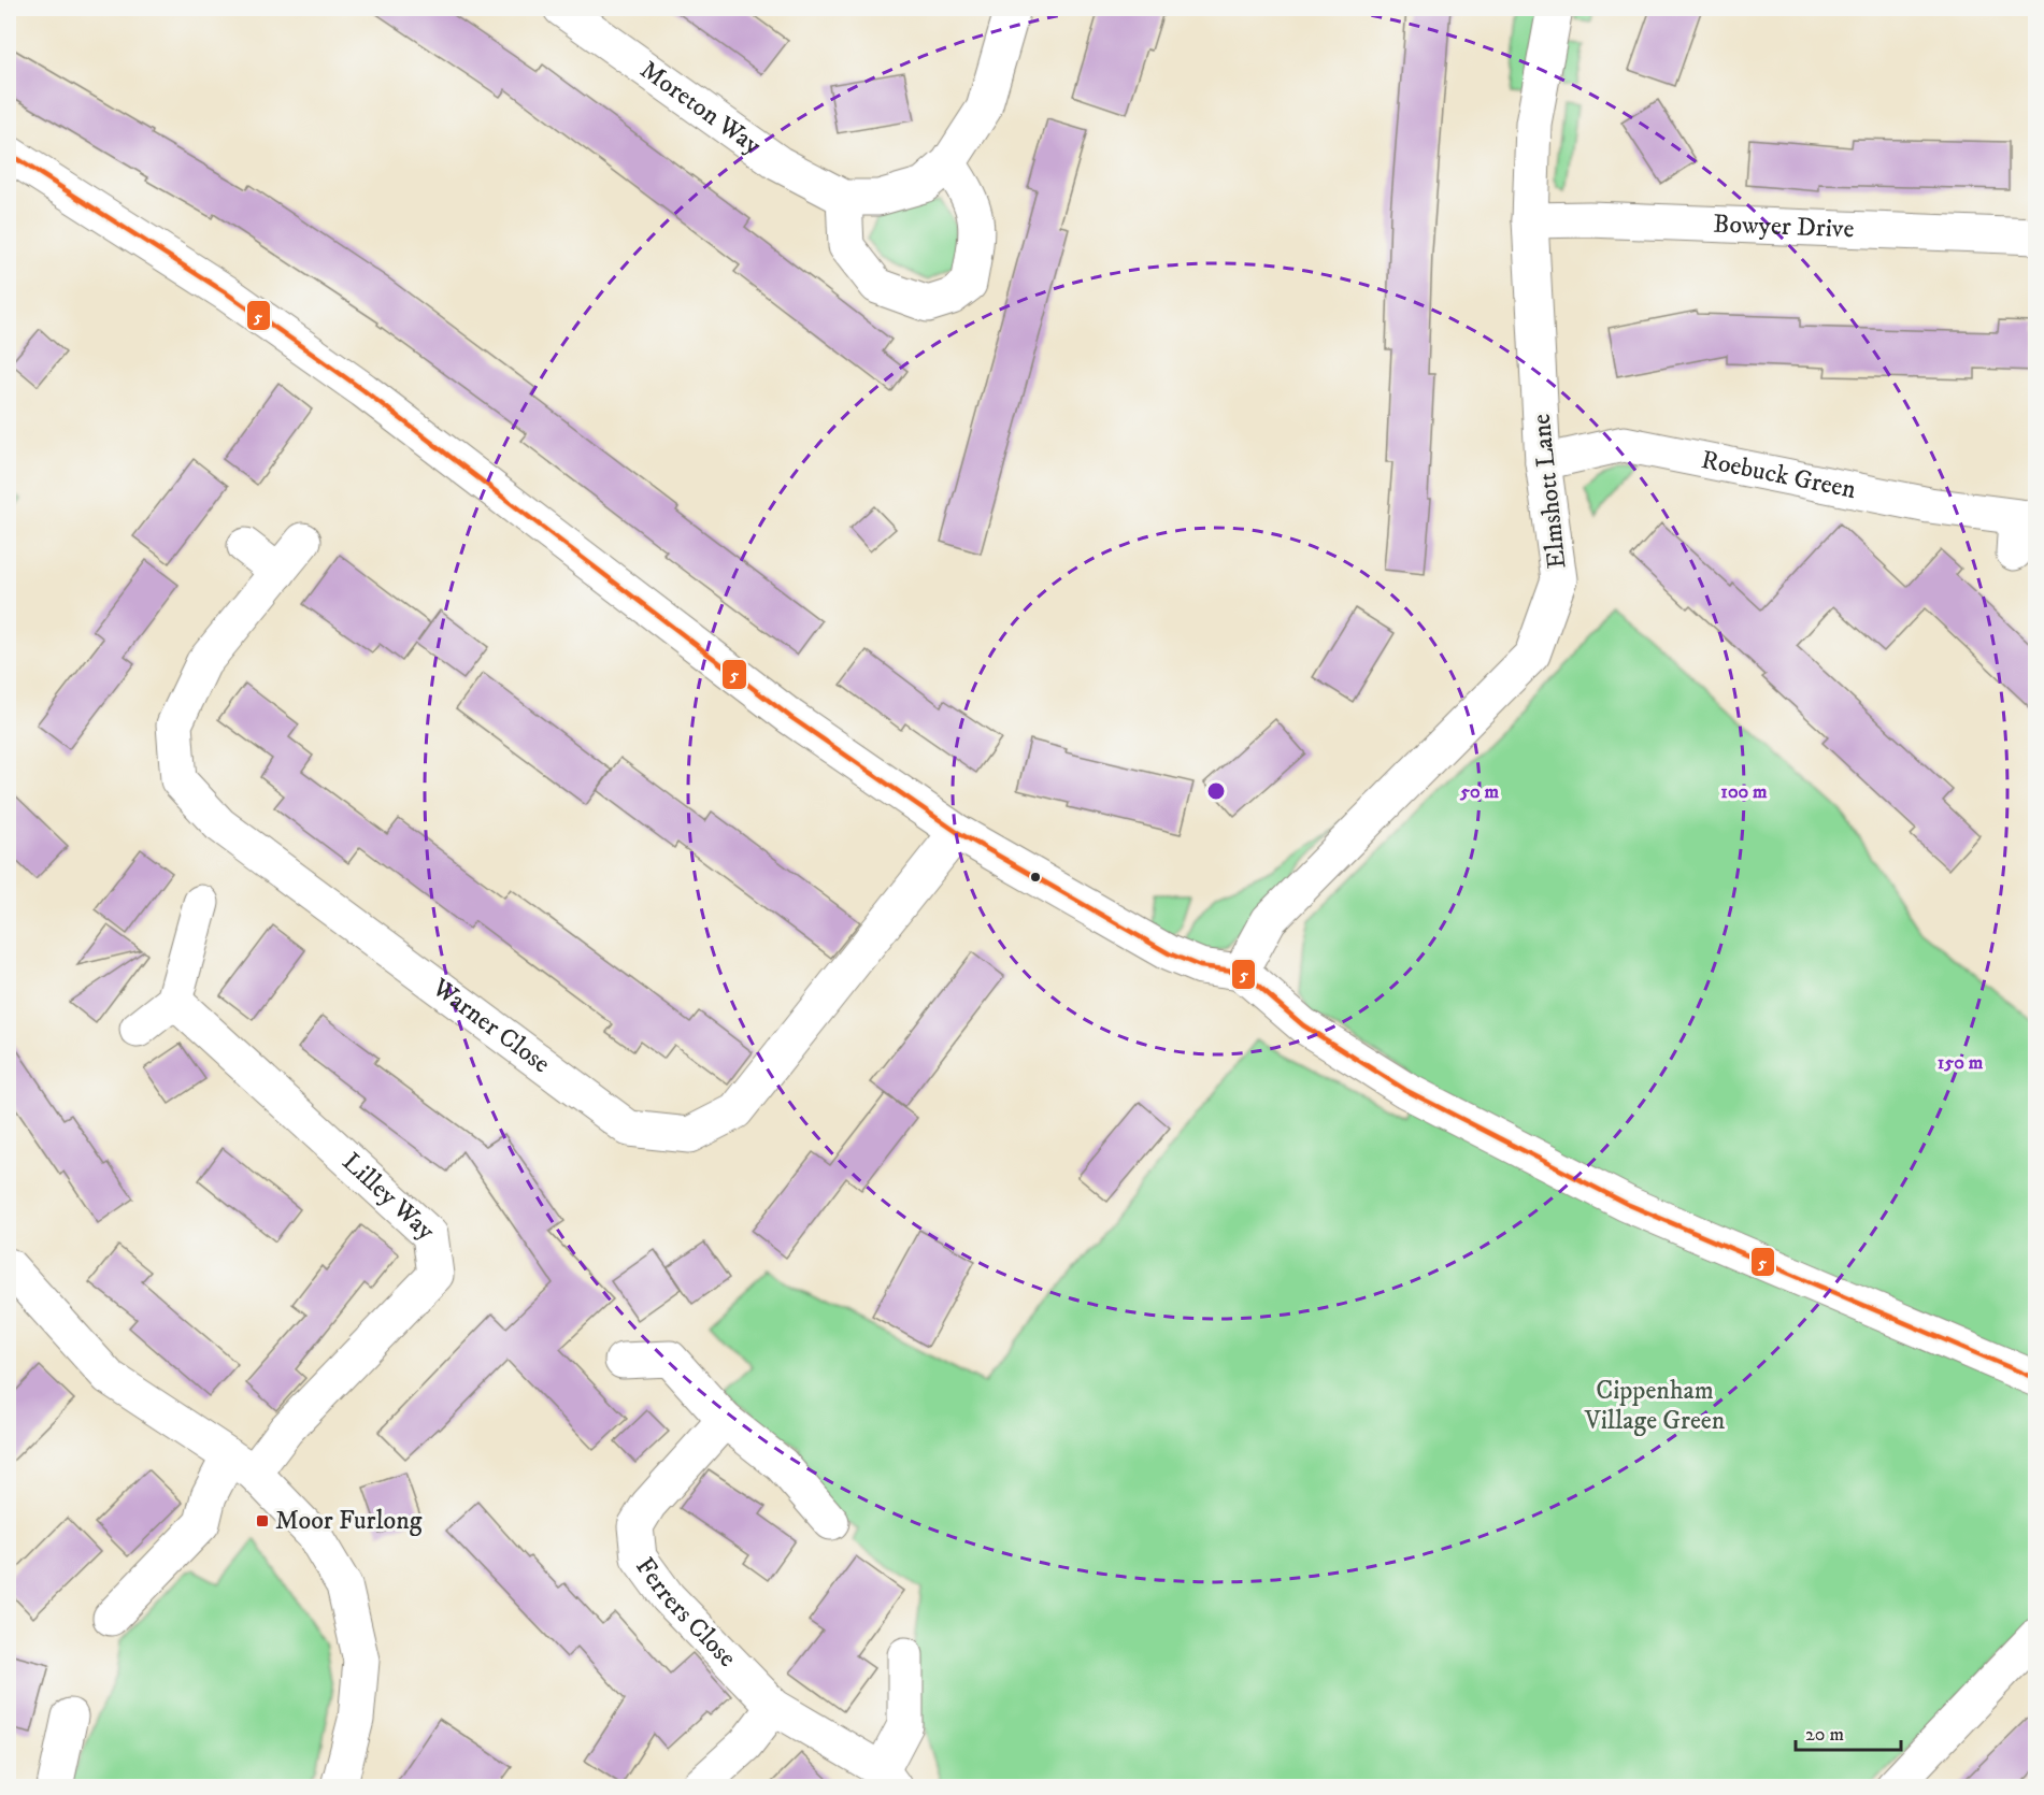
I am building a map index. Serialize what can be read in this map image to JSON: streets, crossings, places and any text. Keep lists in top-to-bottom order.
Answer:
{
  "streets": {
    "street": [
      "Moreton Way",
      "Bowyer Drive",
      "Roebuck Green",
      "Elmshott Lane",
      "Warner Close",
      "Lilley Way",
      "Ferrers Close"
    ]
  },
  "crossings": [
    ["Bowyer Drive", "Elmshott Lane"],
    ["Roebuck Green", "Elmshott Lane"]
  ],
  "parks": ["Cippenham Village Green"],
  "places": {
    "transit": ["Moor Furlong"]
  },
  "lines": ["transit line 5"],
  "scale_bar": "20 m",
  "rings": ["50 m", "100 m", "150 m"]
}
